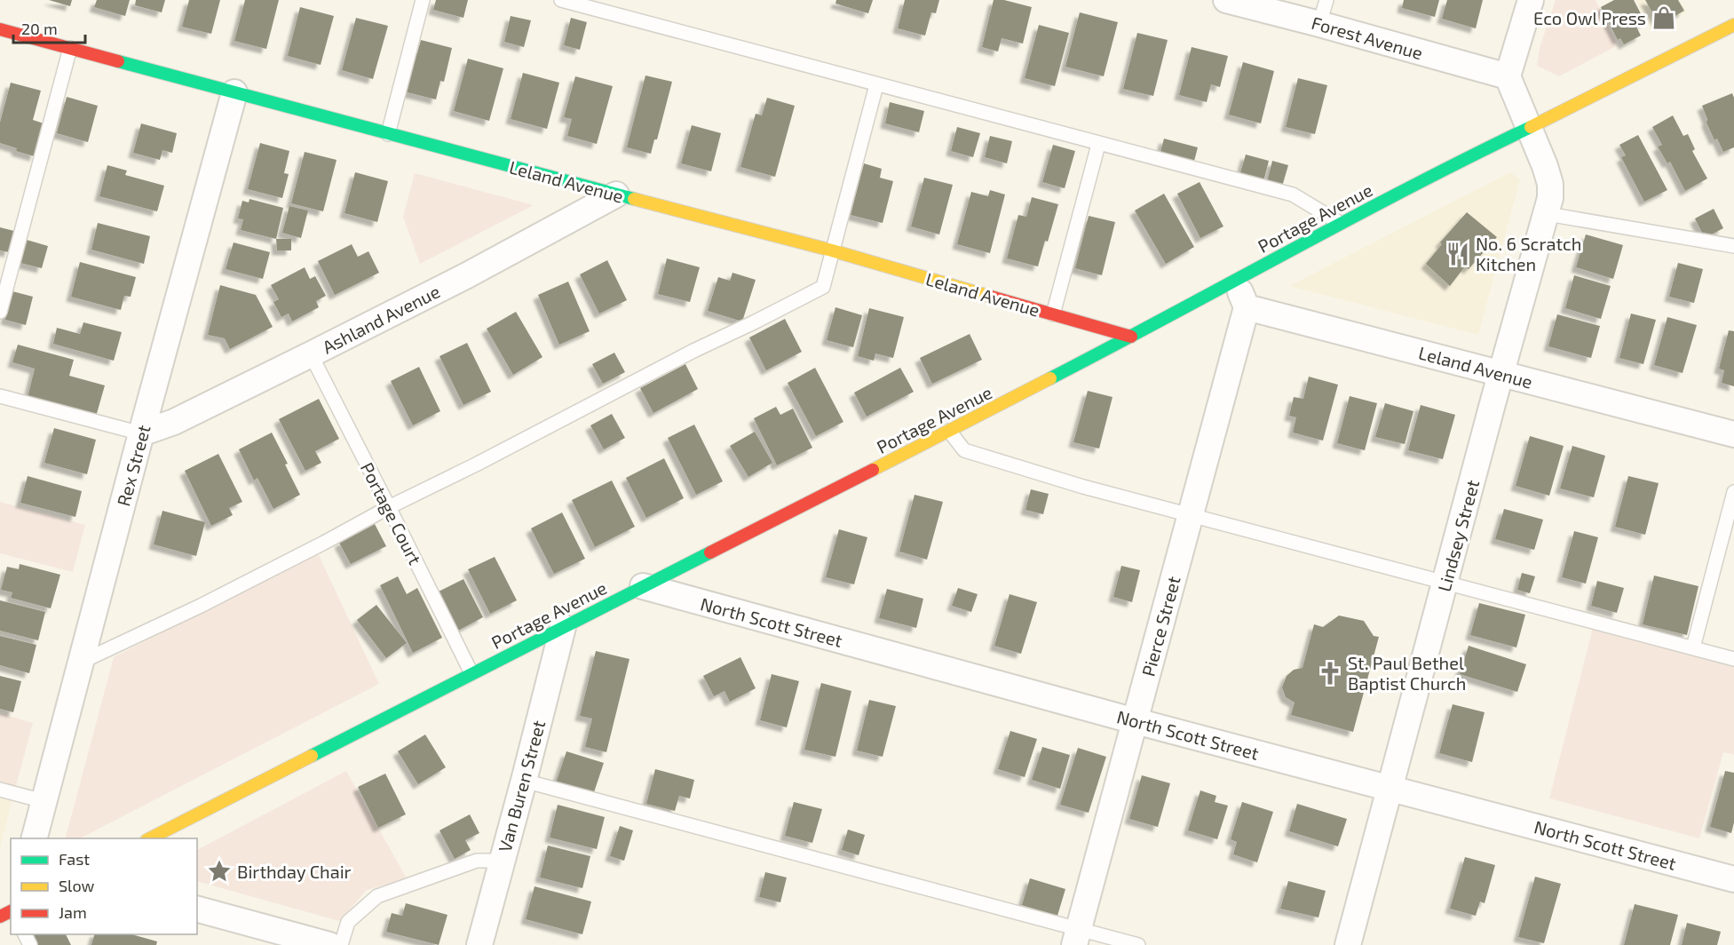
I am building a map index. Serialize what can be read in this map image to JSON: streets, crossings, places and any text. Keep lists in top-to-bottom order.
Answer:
{
  "streets": {
    "main road": ["Leland Avenue", "Portage Avenue"],
    "street": [
      "Forest Avenue",
      "Ashland Avenue",
      "Rex Street",
      "Lindsey Street",
      "North Scott Street",
      "Pierce Street",
      "Van Buren Street"
    ],
    "lane": ["Portage Court"]
  },
  "crossings": [
    ["Forest Avenue", "Lindsey Street"],
    ["Leland Avenue", "Portage Avenue"],
    ["Leland Avenue", "Ashland Avenue"],
    ["Leland Avenue", "Rex Street"],
    ["Leland Avenue", "Lindsey Street"],
    ["Leland Avenue", "Pierce Street"],
    ["Portage Avenue", "Portage Court"],
    ["Portage Avenue", "Lindsey Street"],
    ["Portage Avenue", "North Scott Street"],
    ["Portage Avenue", "Van Buren Street"],
    ["Ashland Avenue", "Rex Street"],
    ["Ashland Avenue", "Portage Court"],
    ["Lindsey Street", "North Scott Street"],
    ["North Scott Street", "Pierce Street"]
  ],
  "places": {
    "shop": ["Eco Owl Press"],
    "restaurant": ["No. 6 Scratch Kitchen"],
    "church": ["St. Paul Bethel Baptist Church"],
    "place": ["Birthday Chair"]
  },
  "legend": ["Fast", "Slow", "Jam"],
  "scale_bar": "20 m"
}
